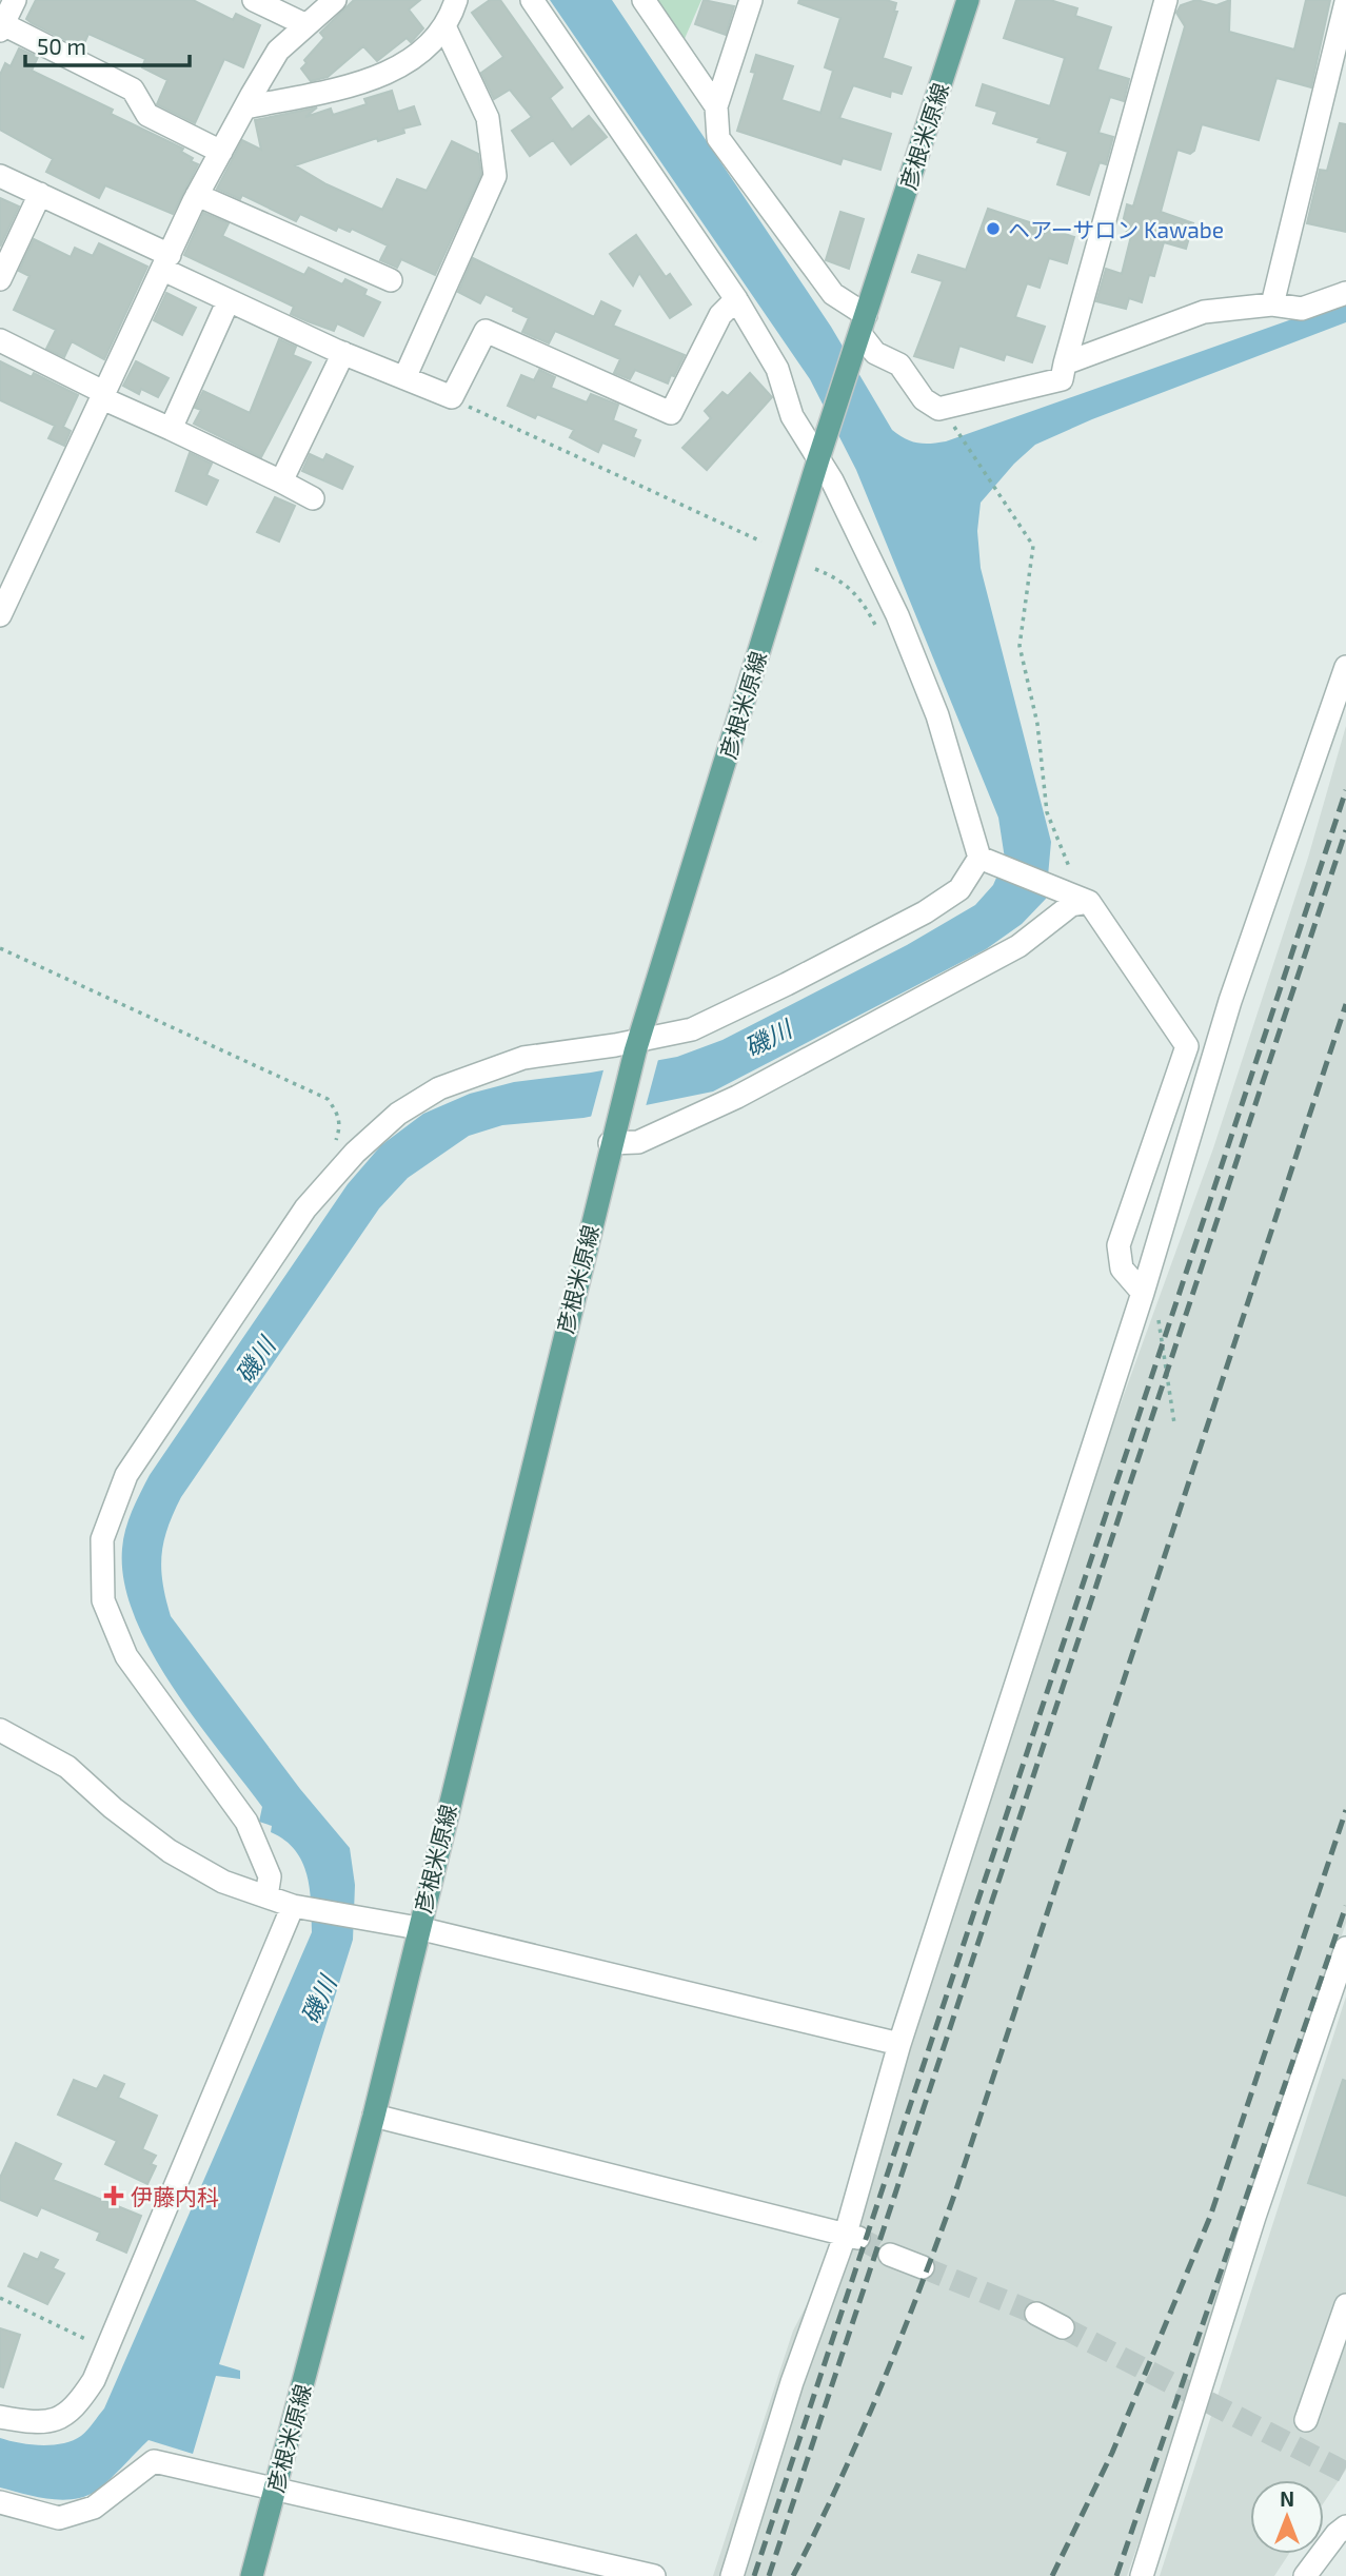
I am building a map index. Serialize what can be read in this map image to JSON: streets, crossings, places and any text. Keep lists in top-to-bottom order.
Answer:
{
  "streets": {
    "main road": ["彦根米原線"]
  },
  "water": ["磯川"],
  "places": {
    "other": ["ヘアーサロン Kawabe"],
    "health": ["伊藤内科"]
  },
  "scale_bar": "50 m",
  "north": "top"
}
